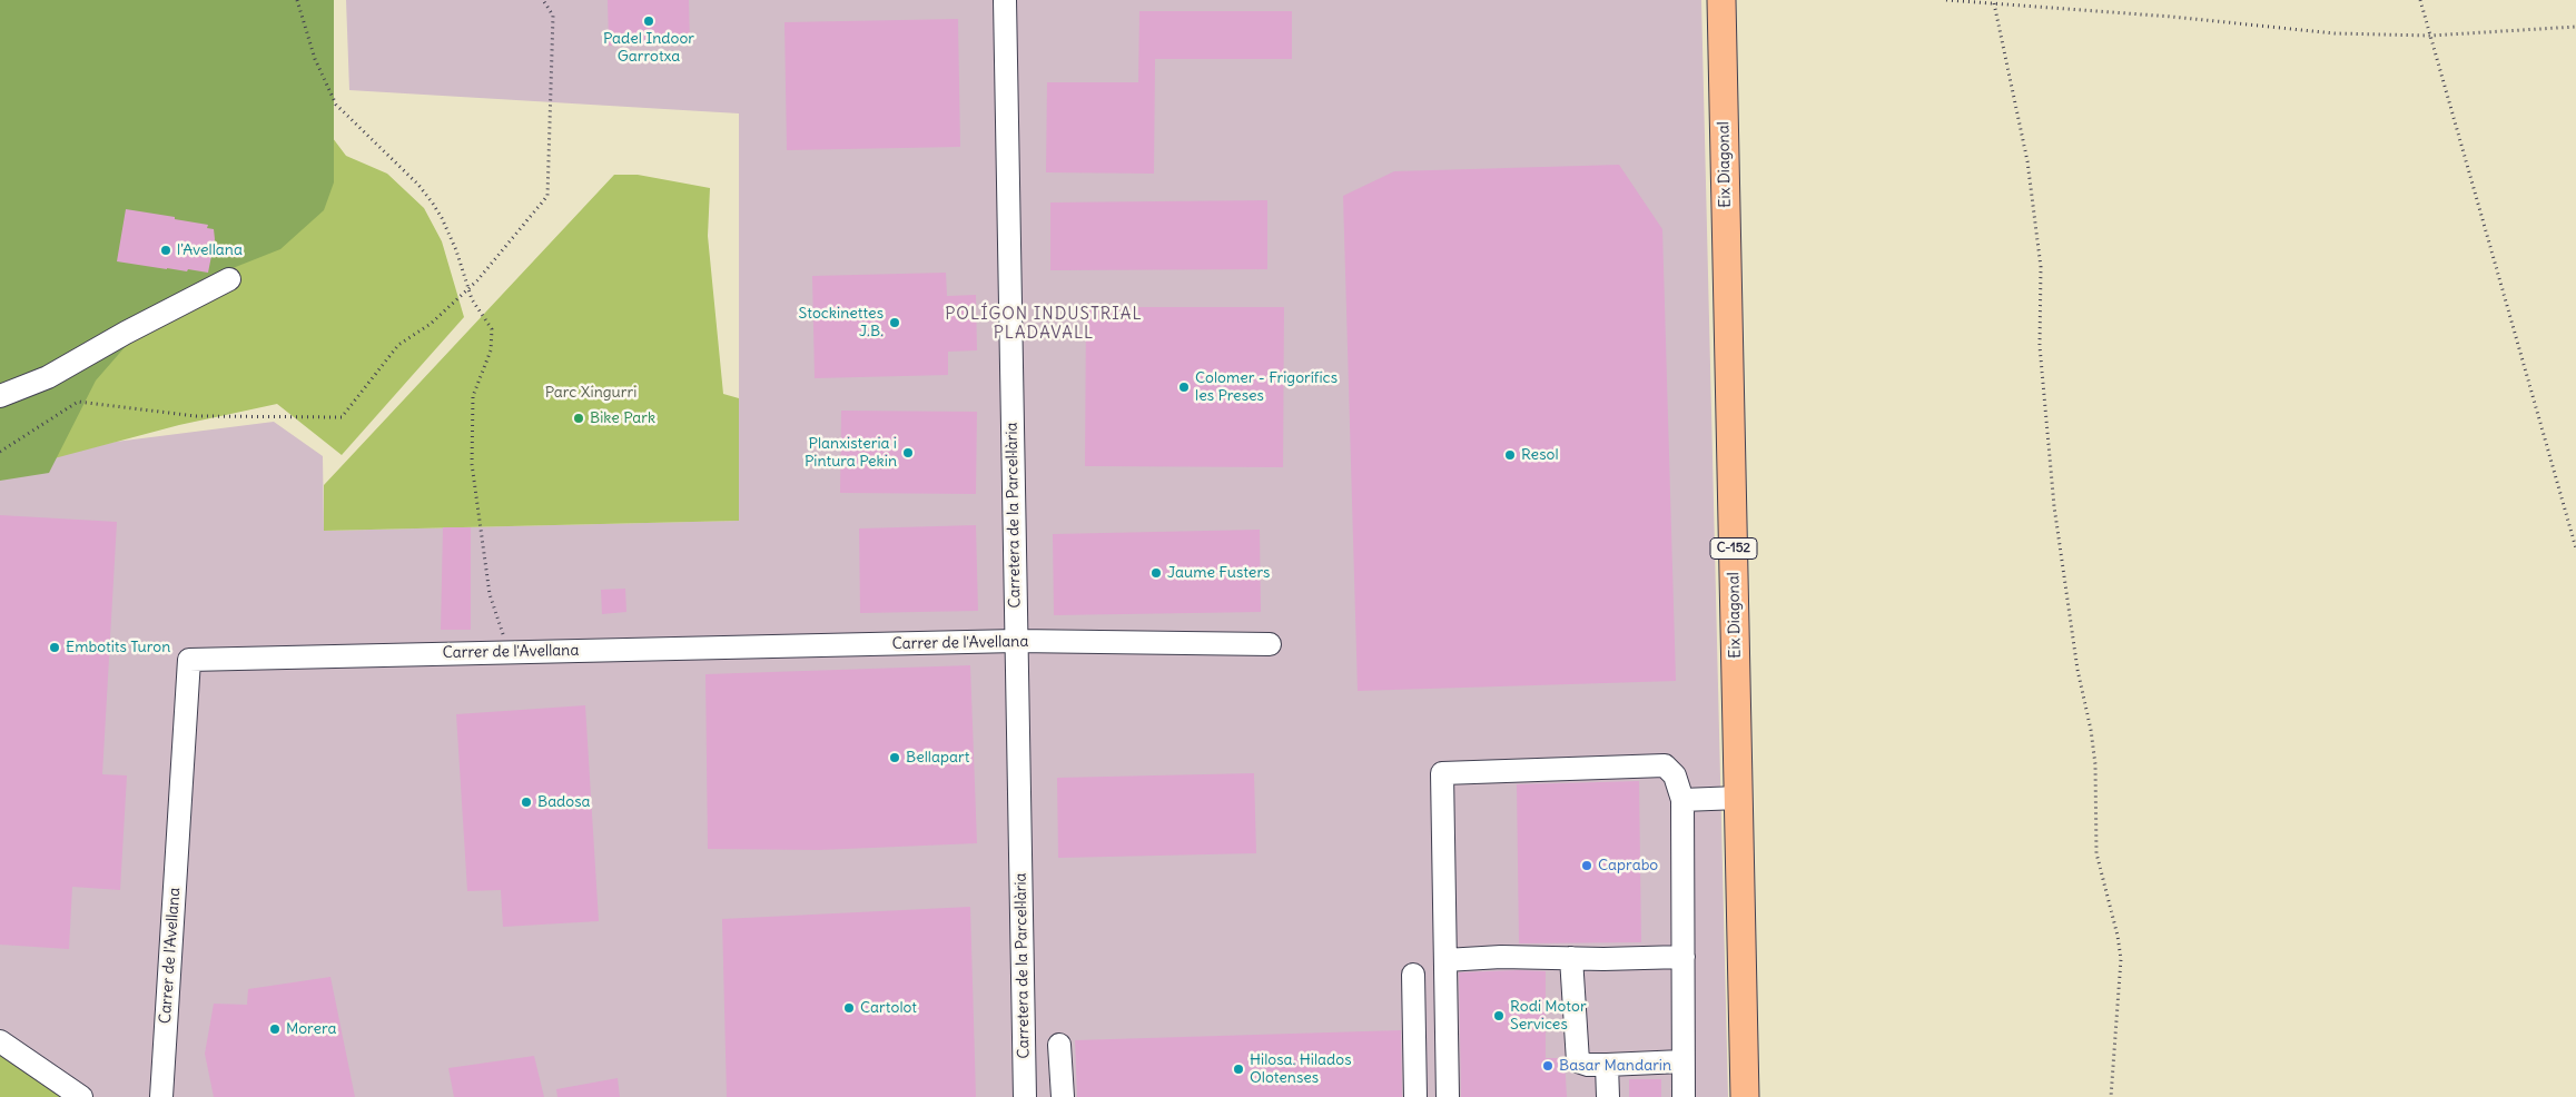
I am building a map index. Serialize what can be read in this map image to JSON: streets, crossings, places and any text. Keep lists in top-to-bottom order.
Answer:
{
  "streets": {
    "main road": ["Eix Diagonal", "C-152"],
    "street": ["Carretera de la Parcel·lària", "Carrer de l'Avellana"]
  },
  "crossings": [
    ["Carretera de la Parcel·lària", "Carrer de l'Avellana"]
  ],
  "districts": ["POLÍGON INDUSTRIAL PLADAVALL"],
  "parks": ["Parc Xingurri"],
  "places": [
    "Padel Indoor Garrotxa",
    "l'Avellana",
    "Stockinettes J.B.",
    "Colomer - Frigorífics les Preses",
    "Bike Park",
    "Planxisteria i Pintura Pekin",
    "Resol",
    "Jaume Fusters",
    "Embotits Turon",
    "Bellapart",
    "Badosa",
    "Caprabo",
    "Cartolot",
    "Rodi Motor Services",
    "Morera",
    "Basar Mandarin",
    "Hilosa. Hilados Olotenses"
  ]
}
